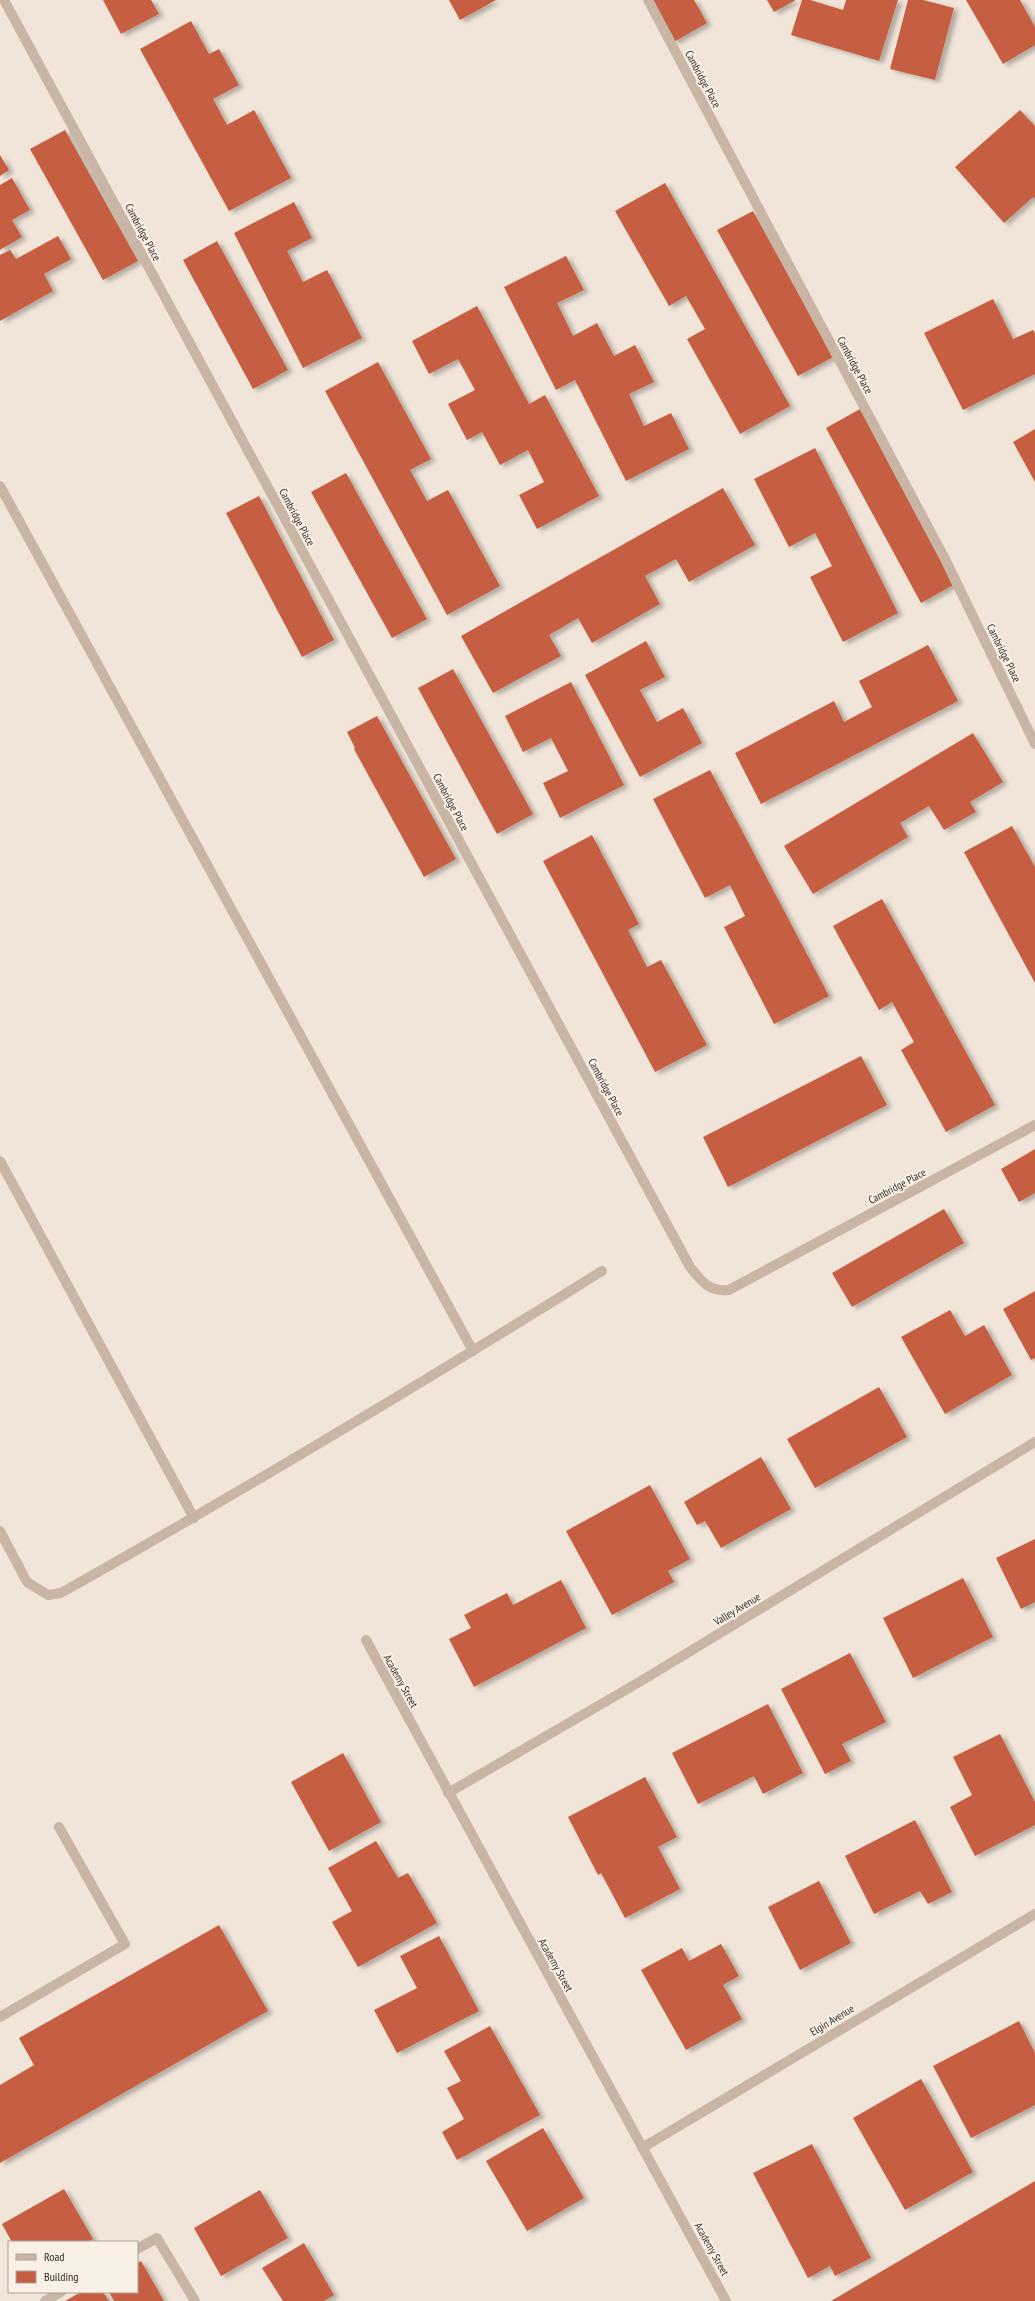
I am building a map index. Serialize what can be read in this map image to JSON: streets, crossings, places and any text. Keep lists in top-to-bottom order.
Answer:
{
  "streets": {
    "street": [
      "Cambridge Place",
      "Valley Avenue",
      "Academy Street",
      "Elgin Avenue"
    ]
  },
  "crossings": [
    ["Valley Avenue", "Academy Street"],
    ["Academy Street", "Elgin Avenue"]
  ],
  "legend": ["Road", "Building"]
}
